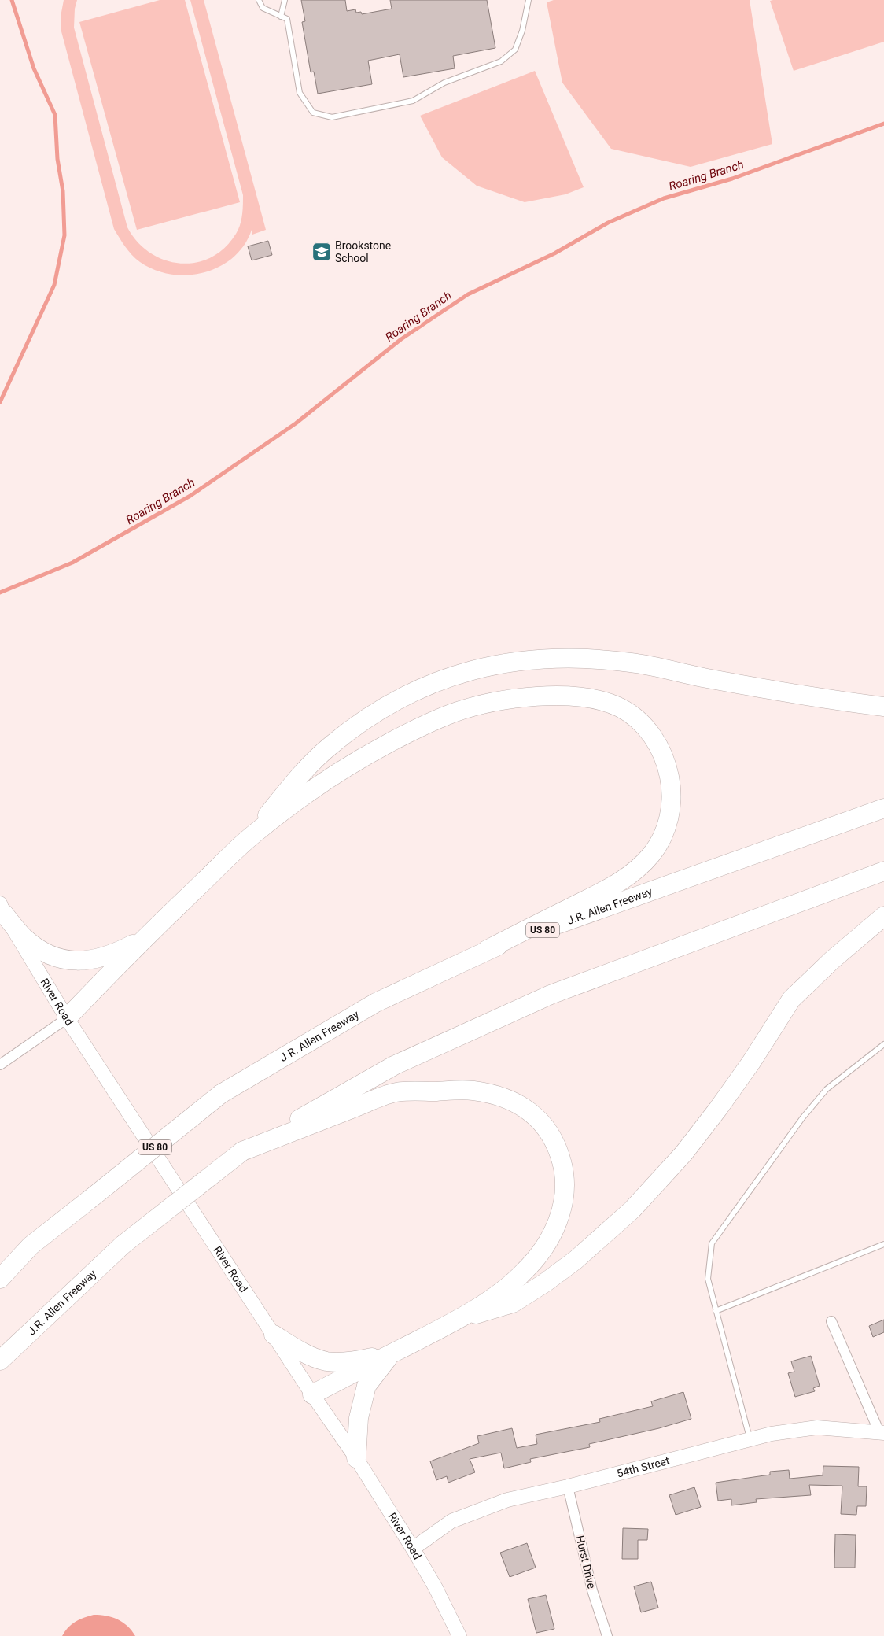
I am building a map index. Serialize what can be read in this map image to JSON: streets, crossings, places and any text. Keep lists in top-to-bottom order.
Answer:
{
  "streets": {
    "highway": ["J.R. Allen Freeway", "US 80"],
    "main road": ["River Road", "54th Street"],
    "street": ["Hurst Drive"]
  },
  "crossings": [
    ["River Road", "54th Street"],
    ["54th Street", "Hurst Drive"]
  ],
  "water": ["Roaring Branch"],
  "places": {
    "school or university": ["Brookstone School"]
  }
}
